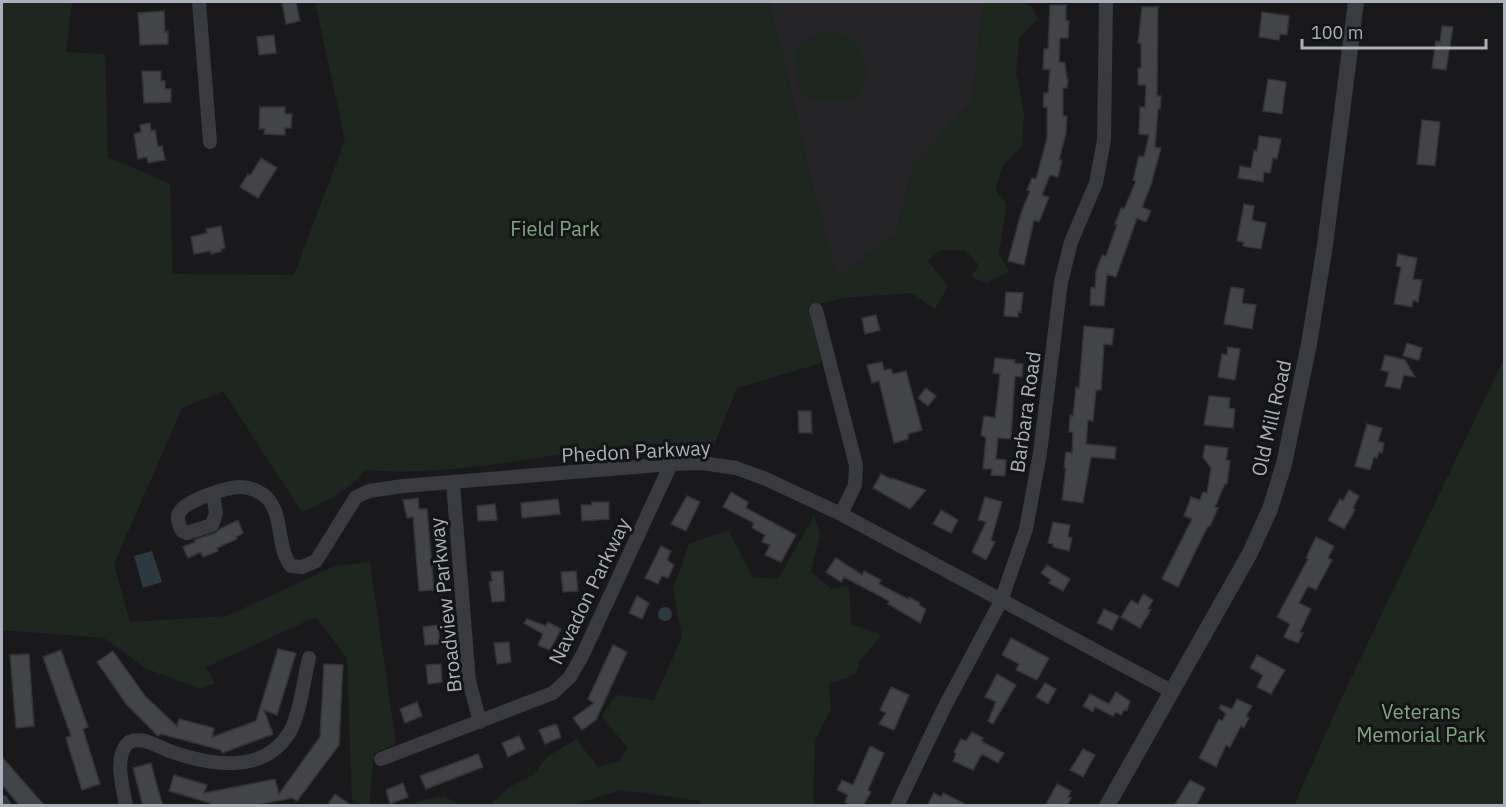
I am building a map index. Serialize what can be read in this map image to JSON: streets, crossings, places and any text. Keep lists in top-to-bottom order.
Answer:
{
  "streets": {
    "street": [
      "Barbara Road",
      "Old Mill Road",
      "Phedon Parkway",
      "Navadon Parkway",
      "Broadview Parkway"
    ]
  },
  "crossings": [
    ["Barbara Road", "Phedon Parkway"],
    ["Old Mill Road", "Phedon Parkway"],
    ["Phedon Parkway", "Navadon Parkway"],
    ["Phedon Parkway", "Broadview Parkway"],
    ["Navadon Parkway", "Broadview Parkway"]
  ],
  "parks": ["Field Park", "Veterans Memorial Park"],
  "scale_bar": "100 m"
}
